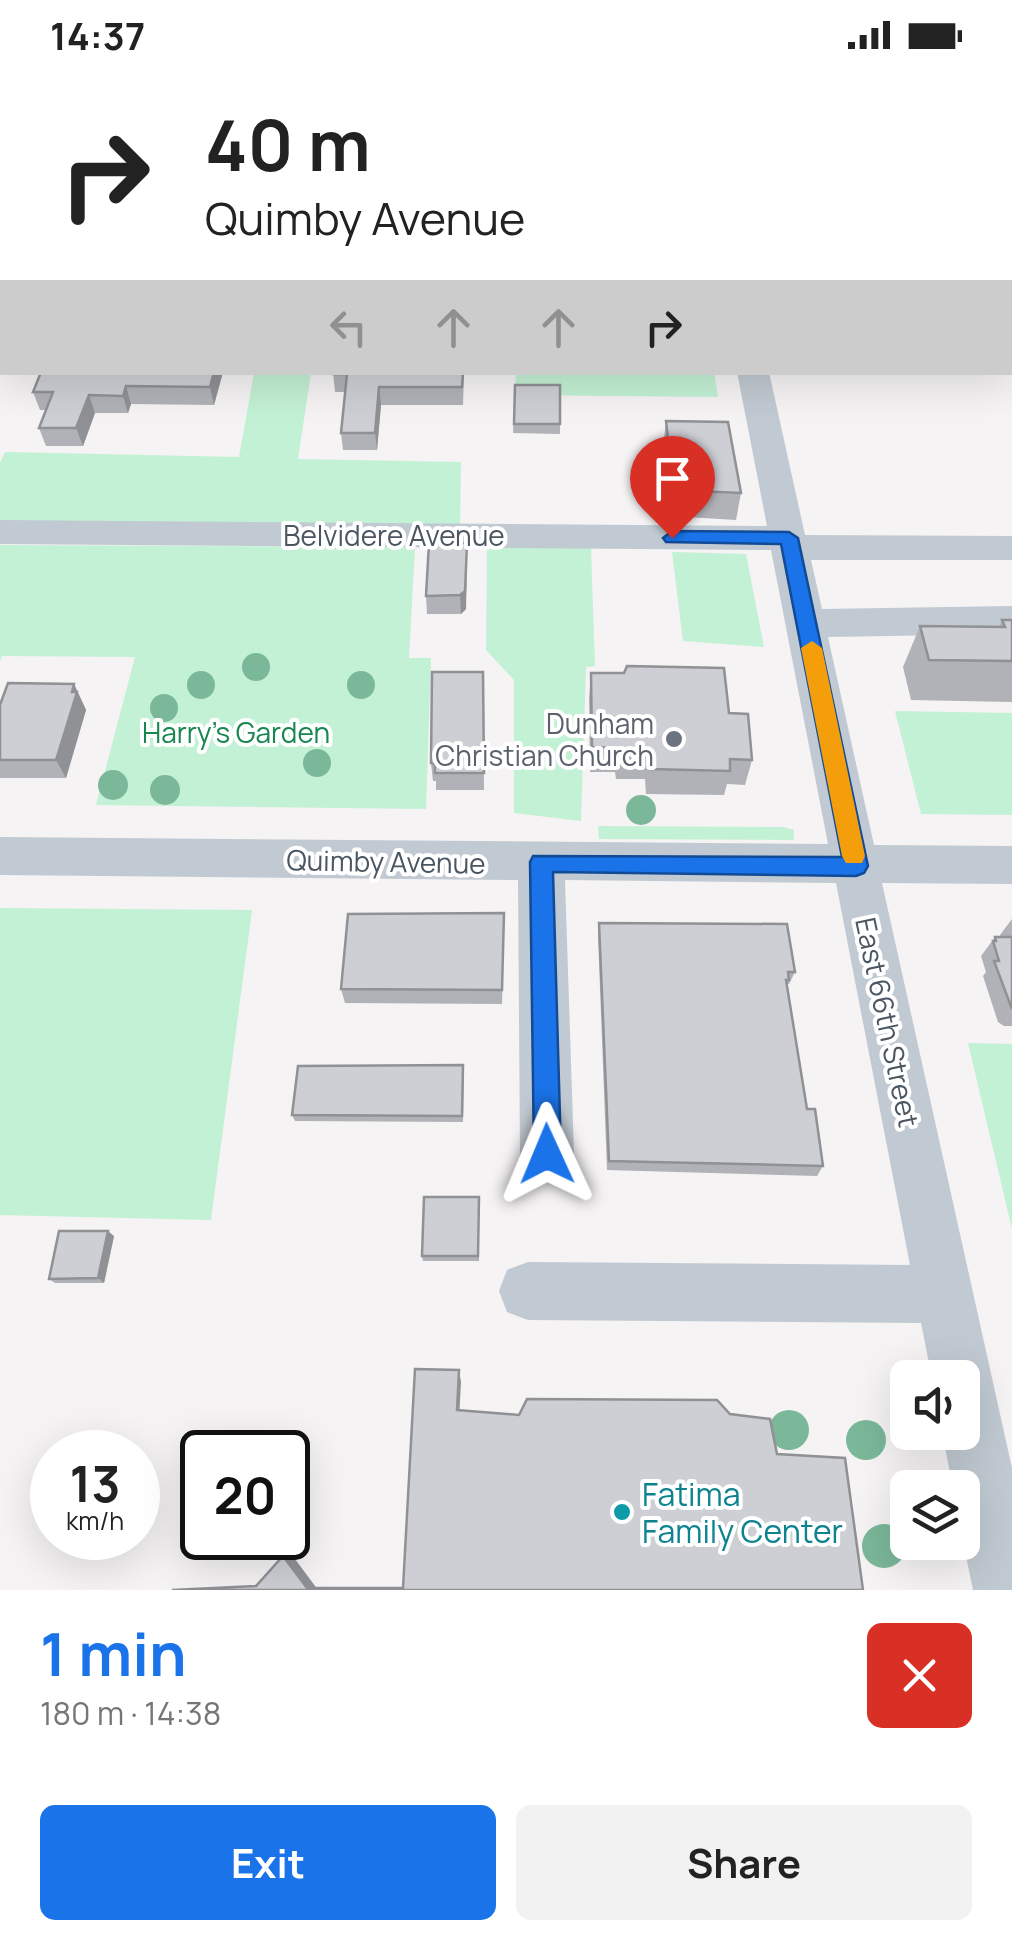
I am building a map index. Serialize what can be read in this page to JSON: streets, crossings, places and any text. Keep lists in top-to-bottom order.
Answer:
{
  "streets": {
    "street": ["Belvidere Avenue", "Quimby Avenue", "East 66th Street"]
  },
  "crossings": [
    ["Belvidere Avenue", "East 66th Street"],
    ["Quimby Avenue", "East 66th Street"]
  ],
  "parks": ["Harry's Garden"],
  "places": ["Dunham Christian Church", "Fatima Family Center"],
  "page": {
    "status": "14:37",
    "turn": ["40 m", "Quimby Avenue"],
    "speed": "13 km/h",
    "limit": "20",
    "heading": ["1 min", "180 m · 14:38"],
    "buttons": ["Exit", "Share"]
  }
}
